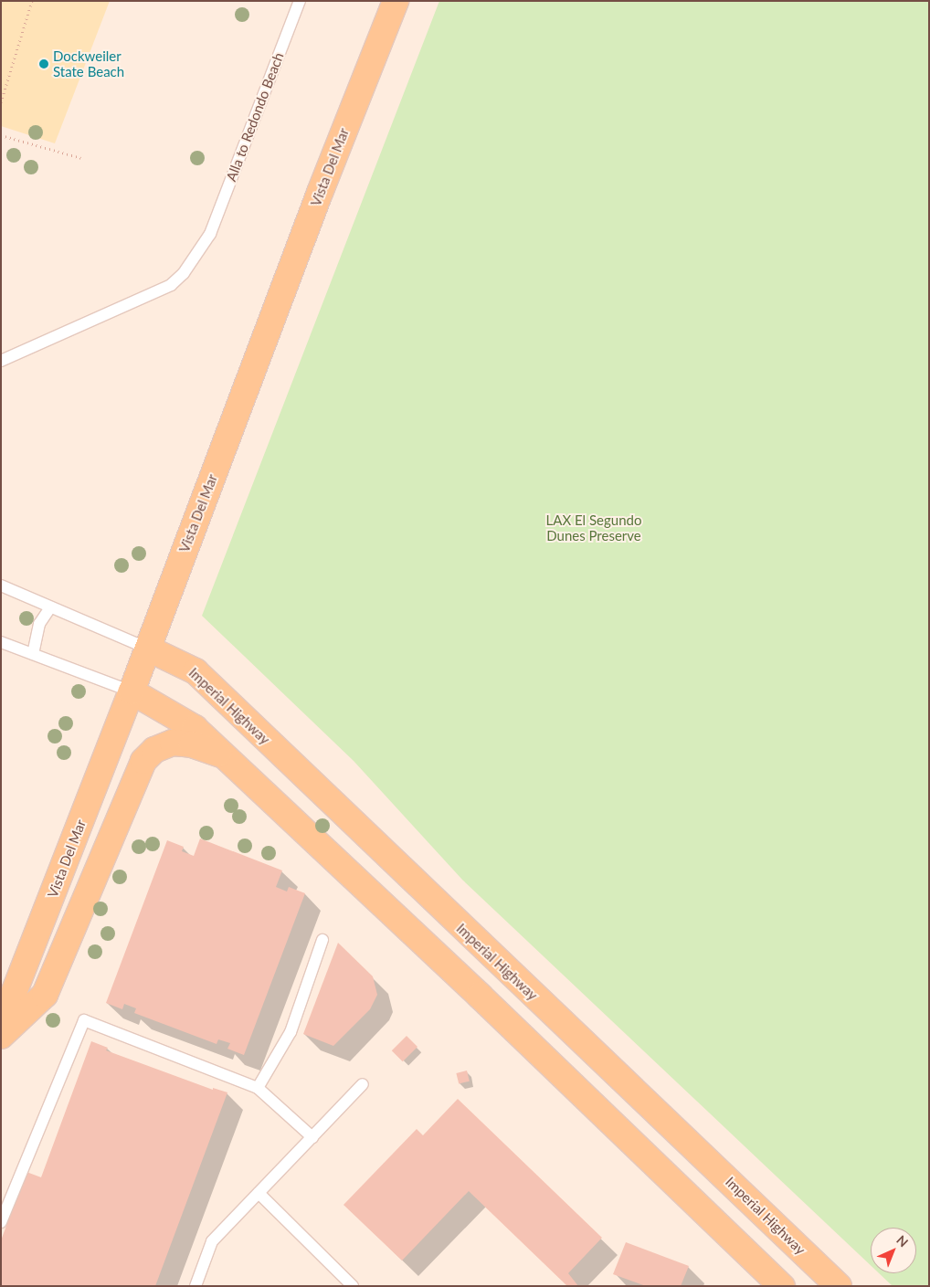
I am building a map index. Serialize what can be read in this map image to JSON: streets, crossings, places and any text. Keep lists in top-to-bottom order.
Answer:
{
  "streets": {
    "main road": ["Vista Del Mar", "Imperial Highway"],
    "lane": ["Alla to Redondo Beach"]
  },
  "crossings": [
    ["Vista Del Mar", "Imperial Highway"]
  ],
  "parks": ["LAX El Segundo Dunes Preserve"],
  "places": ["Dockweiler State Beach"],
  "north": "top right"
}
